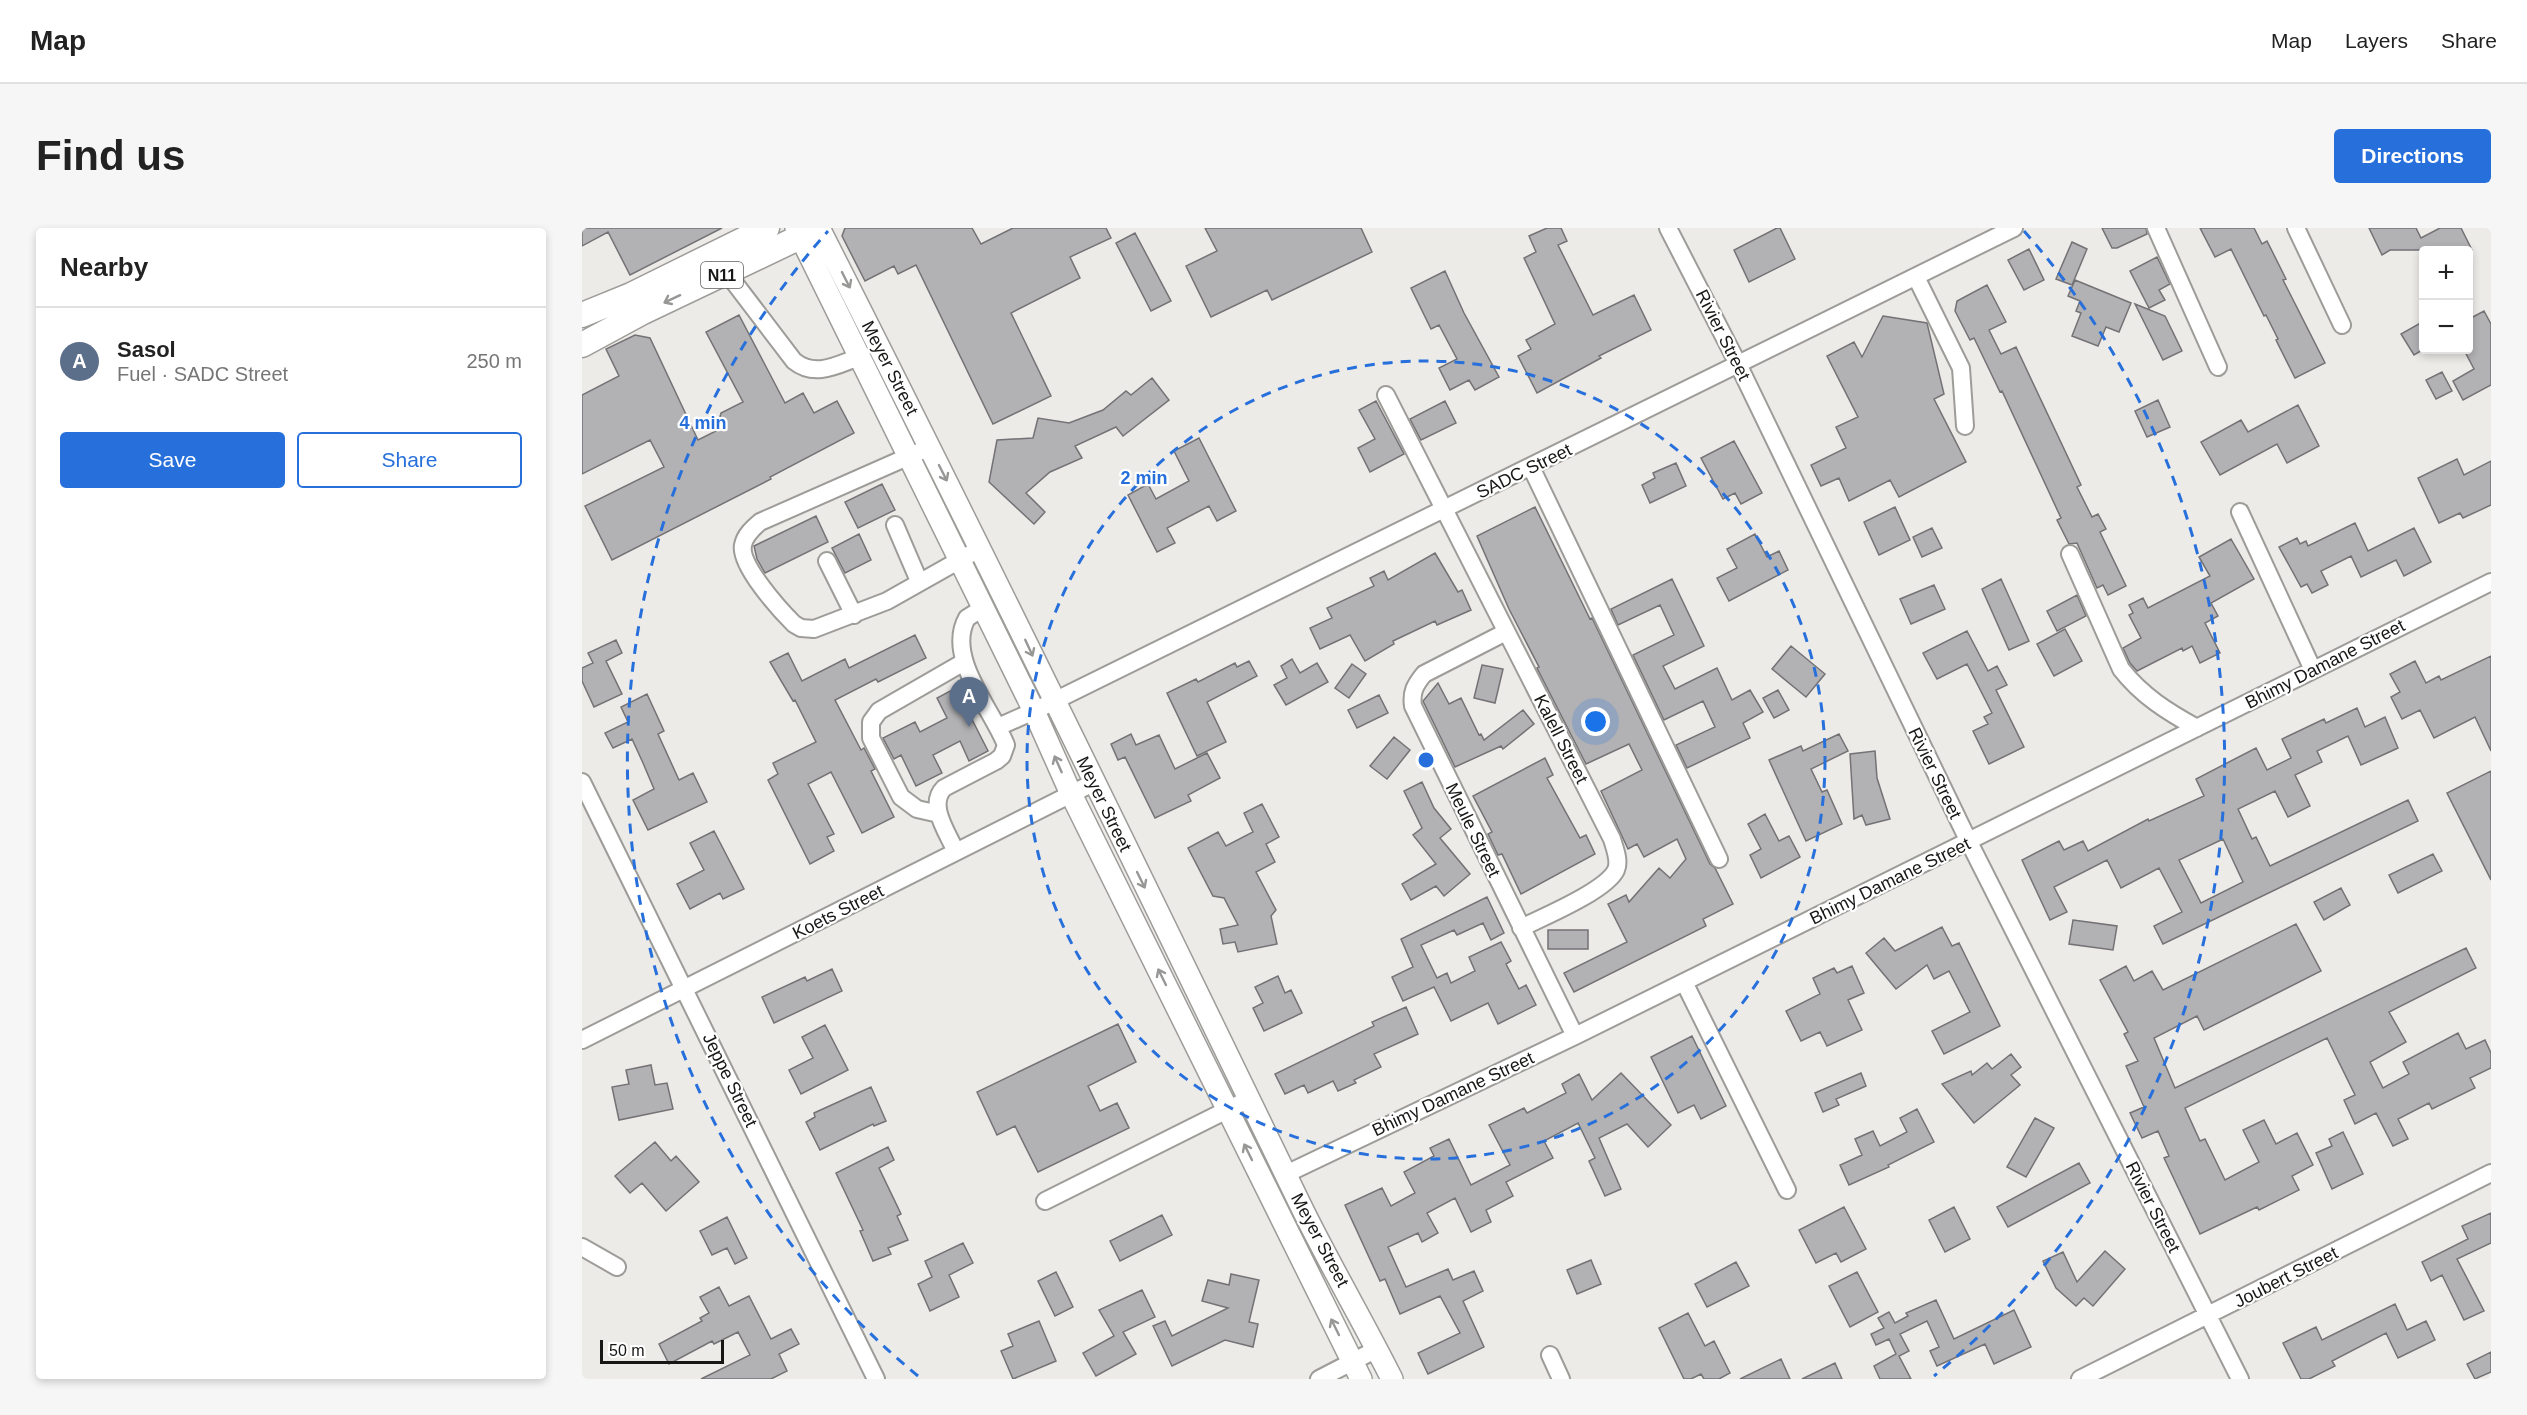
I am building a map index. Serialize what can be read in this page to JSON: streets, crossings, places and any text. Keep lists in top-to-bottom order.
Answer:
{
  "streets": {
    "highway": ["N11"],
    "main road": ["Meyer Street"],
    "street": [
      "Rivier Street",
      "SADC Street",
      "Bhimy Damane Street",
      "Kalell Street",
      "Meule Street",
      "Koets Street",
      "Jeppe Street",
      "Joubert Street"
    ]
  },
  "crossings": [
    ["N11", "Meyer Street"],
    ["Rivier Street", "SADC Street"],
    ["Rivier Street", "Bhimy Damane Street"],
    ["Rivier Street", "Joubert Street"],
    ["Meyer Street", "SADC Street"],
    ["Meyer Street", "Bhimy Damane Street"],
    ["Meyer Street", "Koets Street"],
    ["SADC Street", "Kalell Street"],
    ["Bhimy Damane Street", "Meule Street"],
    ["Kalell Street", "Meule Street"],
    ["Koets Street", "Jeppe Street"]
  ],
  "scale_bar": "50 m",
  "page": {
    "header": "Map",
    "nav": ["Map", "Layers", "Share"],
    "buttons": [
      "Directions",
      ["Save", "Share"]
    ],
    "title": "Find us",
    "heading": "Nearby",
    "map_buttons": ["+", "−"],
    "list": [
      {
        "mark": "A",
        "name": "Sasol",
        "note": "Fuel · SADC Street",
        "value": "250 m"
      }
    ],
    "pins": "A",
    "scale": "50 m"
  },
  "rings": ["4 min", "2 min"]
}
